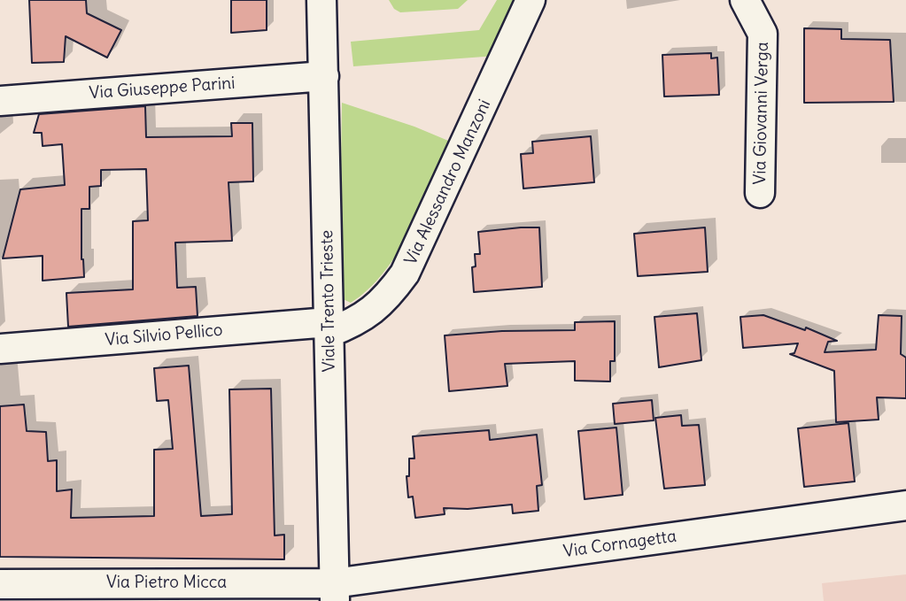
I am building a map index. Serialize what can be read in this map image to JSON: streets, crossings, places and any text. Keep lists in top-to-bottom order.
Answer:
{
  "streets": {
    "street": [
      "Via Giuseppe Parini",
      "Via Giovanni Verga",
      "Via Alessandro Manzoni",
      "Viale Trento Trieste",
      "Via Silvio Pellico",
      "Via Cornagetta",
      "Via Pietro Micca"
    ]
  },
  "crossings": [
    ["Via Giuseppe Parini", "Viale Trento Trieste"],
    ["Via Alessandro Manzoni", "Viale Trento Trieste"],
    ["Via Alessandro Manzoni", "Via Silvio Pellico"],
    ["Viale Trento Trieste", "Via Silvio Pellico"],
    ["Viale Trento Trieste", "Via Cornagetta"],
    ["Viale Trento Trieste", "Via Pietro Micca"],
    ["Via Cornagetta", "Via Pietro Micca"]
  ]
}
